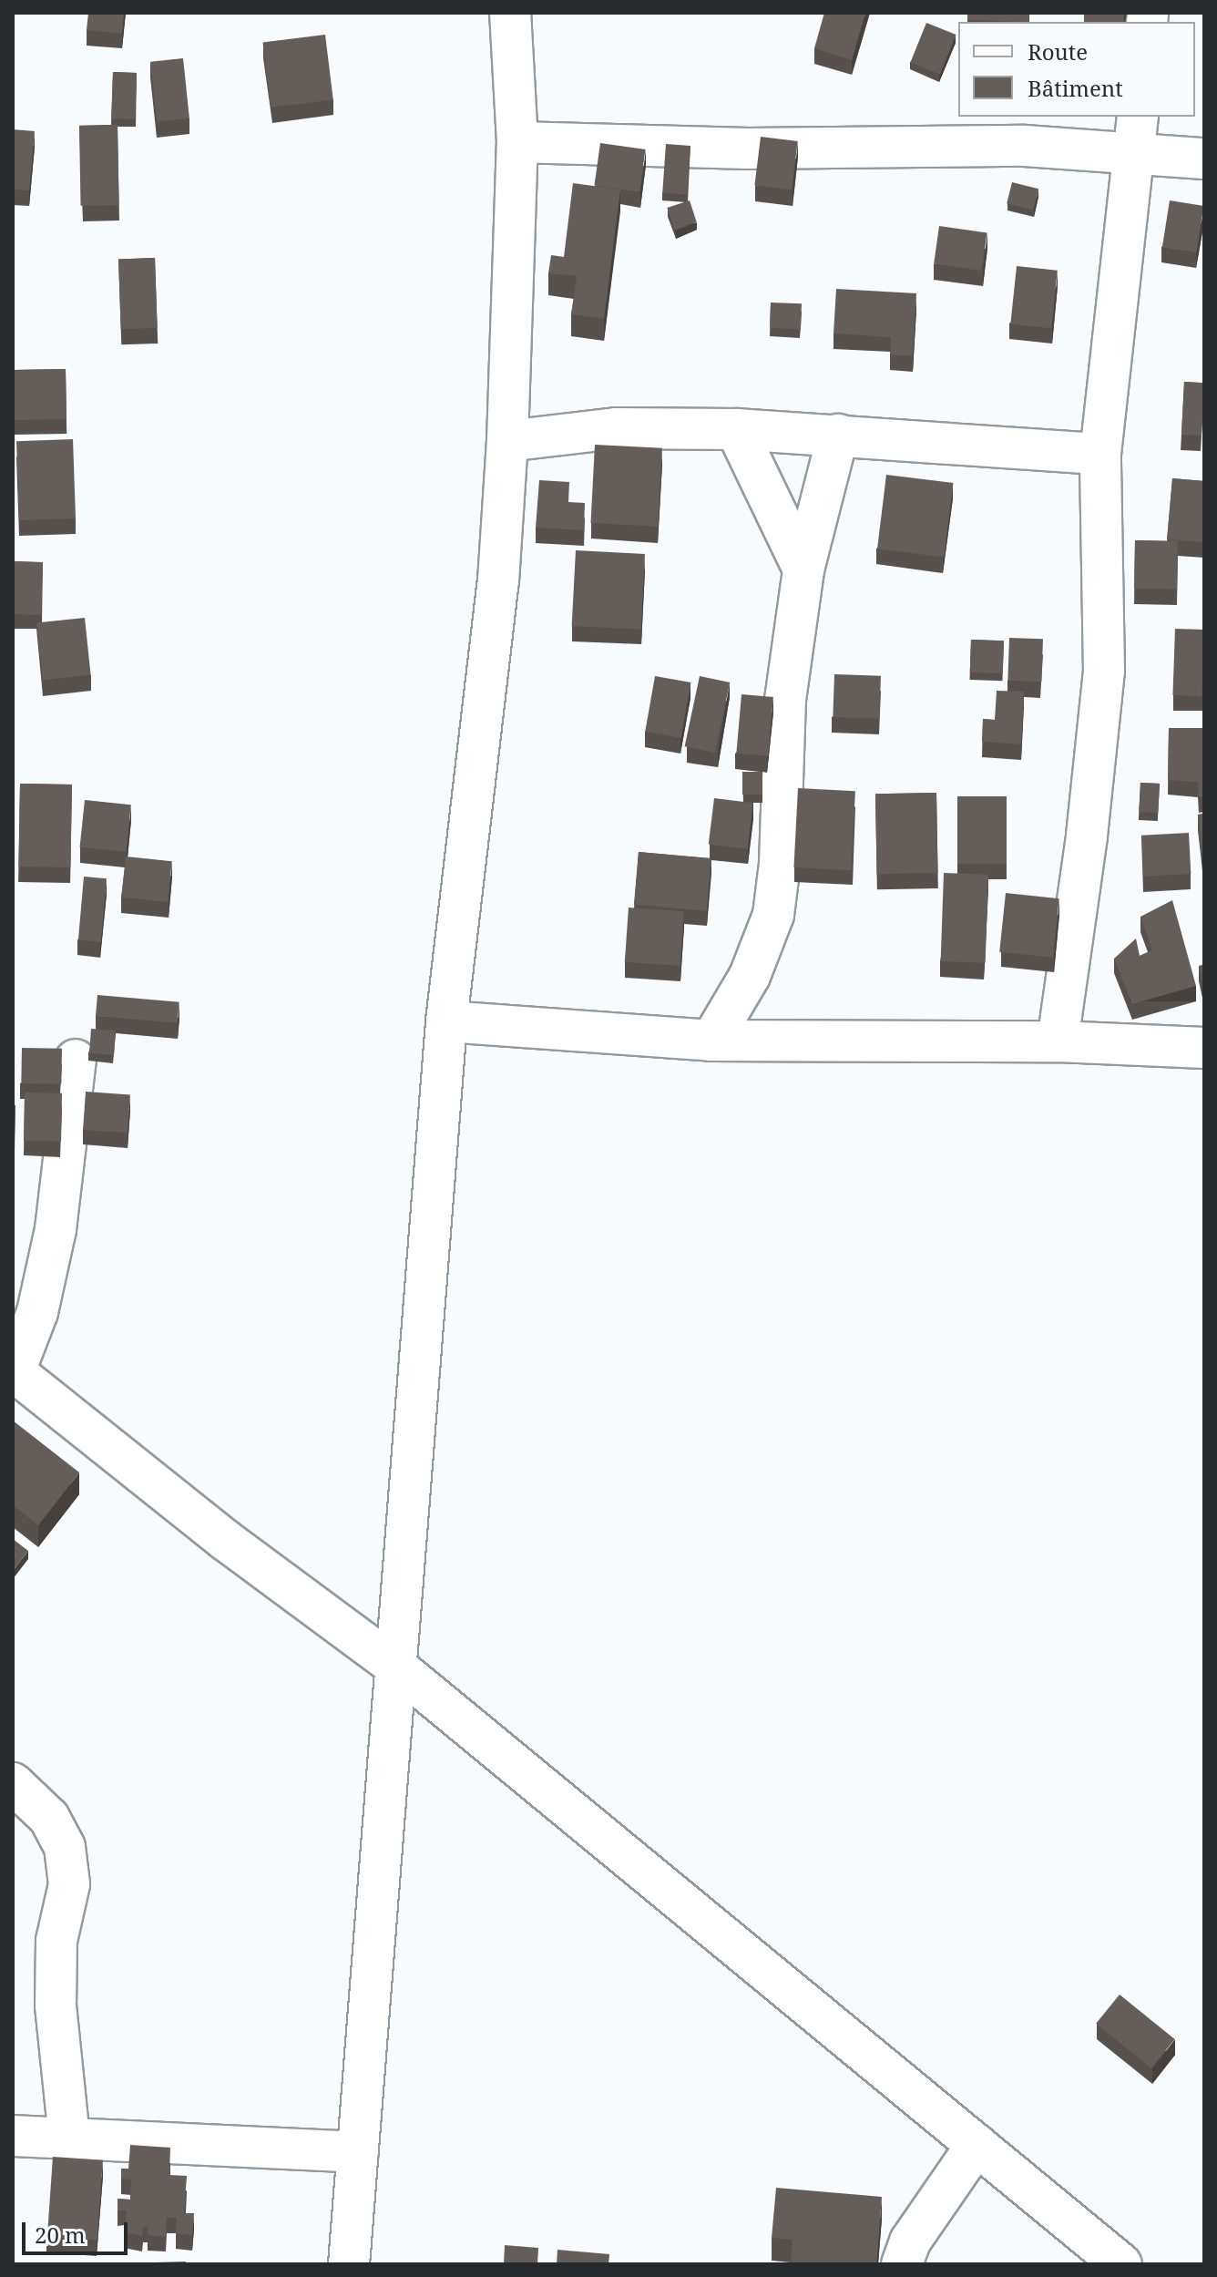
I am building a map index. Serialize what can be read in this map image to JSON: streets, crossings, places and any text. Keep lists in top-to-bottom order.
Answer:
{
  "legend": ["Route", "Bâtiment"],
  "scale_bar": "20 m"
}
